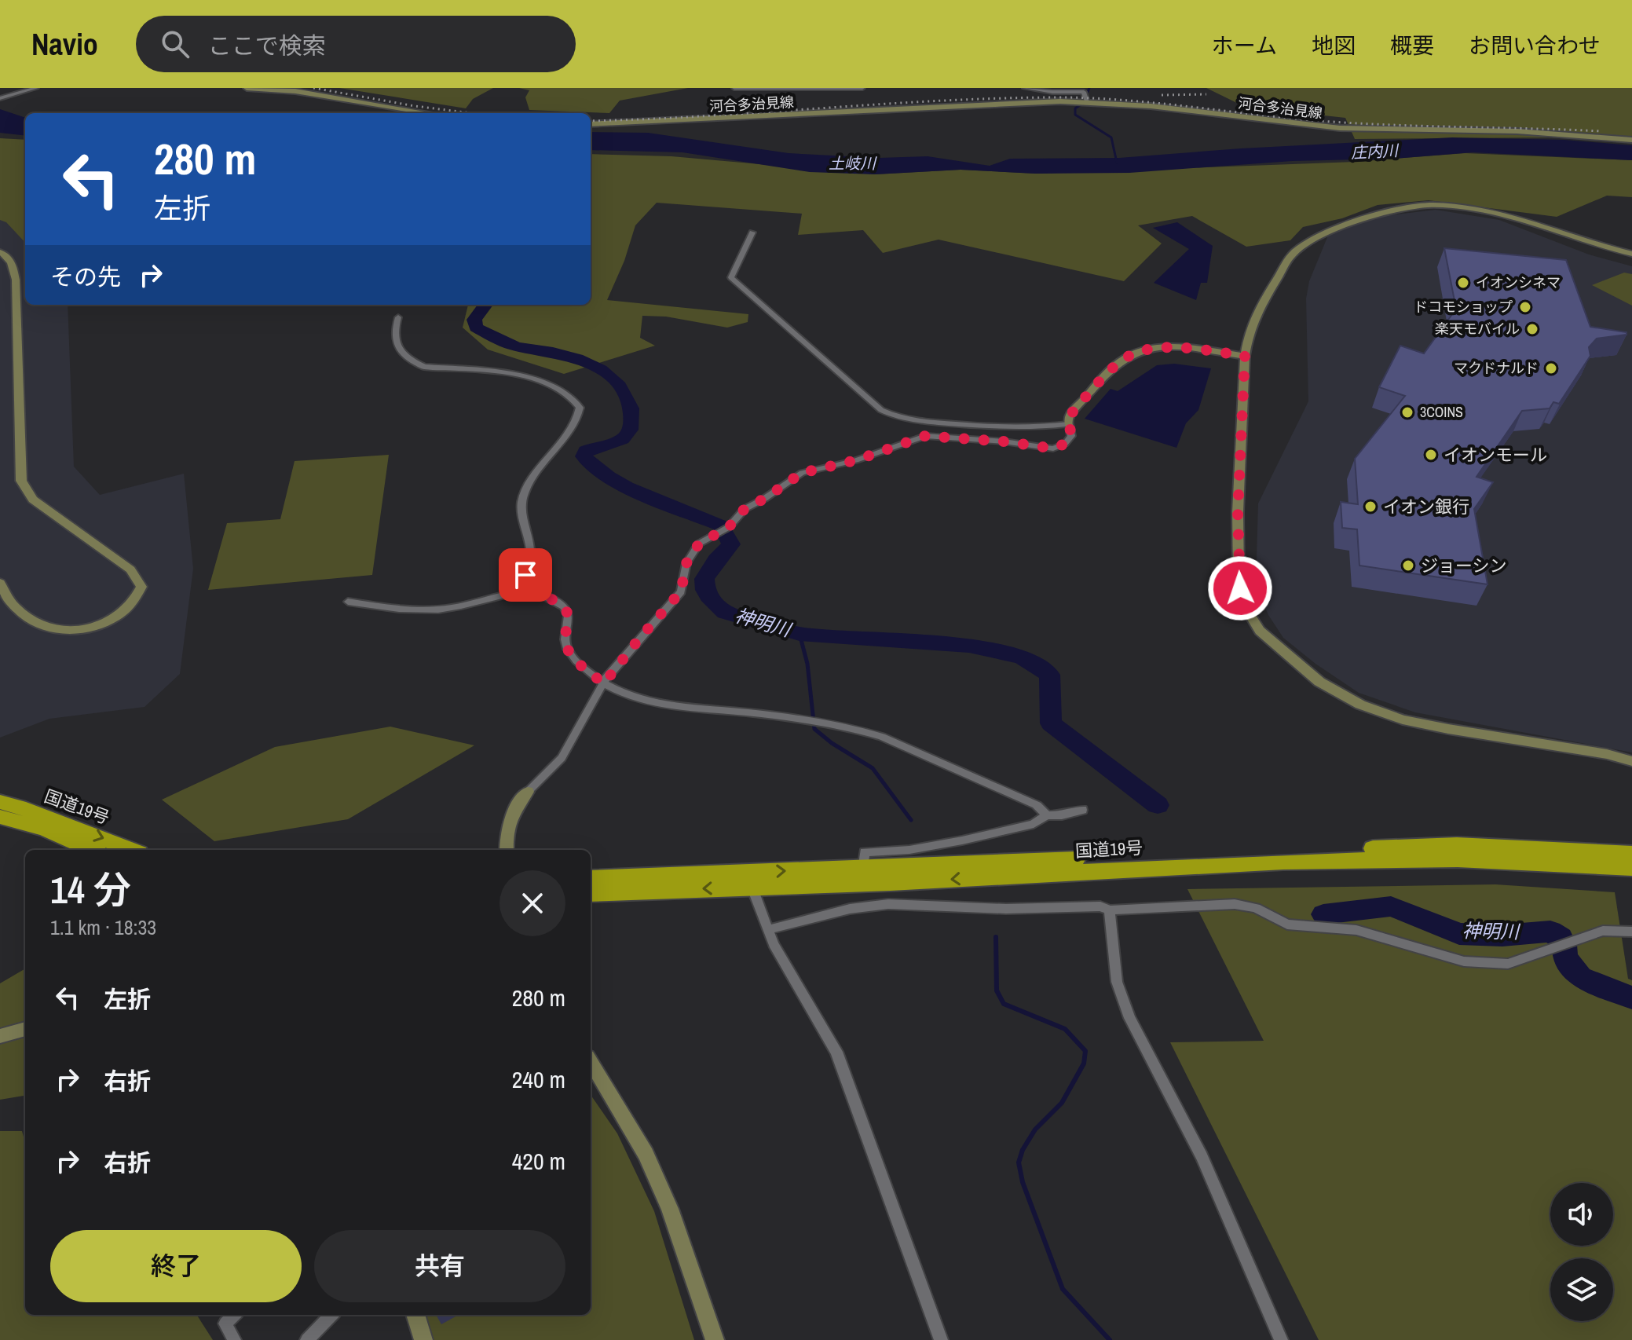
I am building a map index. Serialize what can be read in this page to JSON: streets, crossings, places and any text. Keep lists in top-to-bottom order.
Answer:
{
  "streets": {
    "highway": ["国道19号"],
    "street": ["河合多治見線"]
  },
  "water": ["庄内川", "土岐川", "神明川"],
  "places": [
    "イオンシネマ",
    "ドコモショップ",
    "楽天モバイル",
    "マクドナルド",
    "3COINS",
    "イオンモール",
    "イオン銀行",
    "ジョーシン"
  ],
  "page": {
    "header": "Navio",
    "search": "ここで検索",
    "nav": [
      "ホーム",
      "地図",
      "概要",
      "お問い合わせ"
    ],
    "turn": ["280 m", "左折"],
    "then": "その先",
    "heading": ["14 分", "1.1 km · 18:33"],
    "list": [
      {
        "name": "左折",
        "value": "280 m"
      },
      {
        "name": "右折",
        "value": "240 m"
      },
      {
        "name": "右折",
        "value": "420 m"
      }
    ],
    "buttons": ["終了", "共有"]
  }
}
